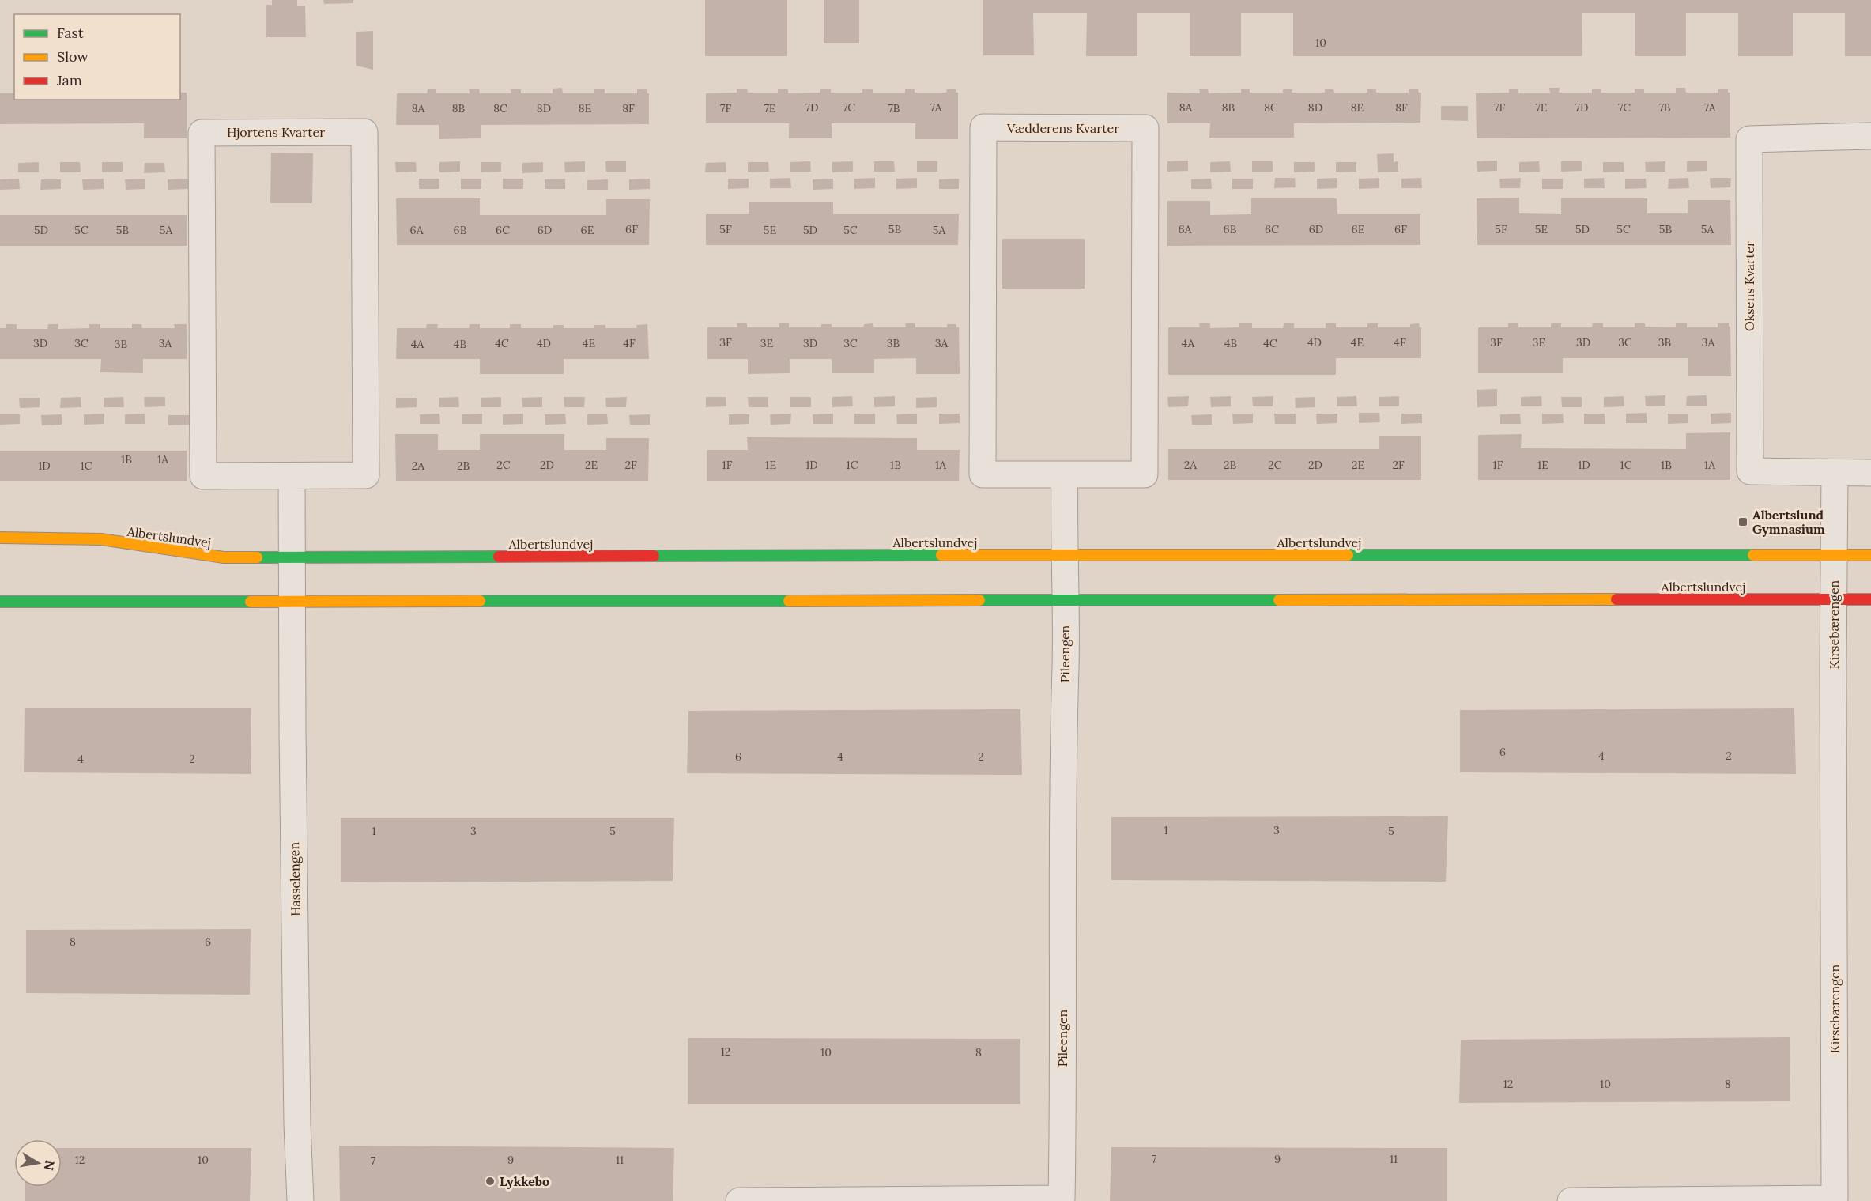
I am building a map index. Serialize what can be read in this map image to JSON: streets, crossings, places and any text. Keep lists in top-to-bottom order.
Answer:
{
  "streets": {
    "street": [
      "Vædderens Kvarter",
      "Hjortens Kvarter",
      "Oksens Kvarter",
      "Albertslundvej",
      "Kirsebærengen",
      "Pileengen",
      "Hasselengen"
    ]
  },
  "crossings": [
    ["Albertslundvej", "Kirsebærengen"],
    ["Albertslundvej", "Pileengen"],
    ["Albertslundvej", "Hasselengen"]
  ],
  "places": {
    "transit": ["Albertslund Gymnasium"],
    "other": ["Lykkebo"]
  },
  "house_numbers": [
    "10",
    "7D",
    "7C",
    "7A",
    "8A",
    "8B",
    "8C",
    "8D",
    "8E",
    "8F",
    "7F",
    "7E",
    "7D",
    "7C",
    "7B",
    "7A",
    "8A",
    "8B",
    "8C",
    "8D",
    "8E",
    "8F",
    "7F",
    "7E",
    "7B",
    "6F",
    "5F",
    "5B",
    "6A",
    "6B",
    "6C",
    "6D",
    "6E",
    "6F",
    "5F",
    "5E",
    "5D",
    "5C",
    "5B",
    "5A",
    "5D",
    "5C",
    "5B",
    "5A",
    "6A",
    "6B",
    "6C",
    "6D",
    "6E",
    "5E",
    "5D",
    "5C",
    "5A",
    "3F",
    "4D",
    "4E",
    "4F",
    "3F",
    "3E",
    "3D",
    "3C",
    "3B",
    "3A",
    "3D",
    "3C",
    "3A",
    "4C",
    "4D",
    "4E",
    "4F",
    "3E",
    "3D",
    "3C",
    "3B",
    "3A",
    "4A",
    "4B",
    "4C",
    "3B",
    "4A",
    "4B",
    "1B",
    "1A",
    "2C",
    "2D",
    "2E",
    "2F",
    "1F",
    "1E",
    "1D",
    "1C",
    "1B",
    "1A",
    "2A",
    "2B",
    "2C",
    "2D",
    "2E",
    "2F",
    "1F",
    "1E",
    "1D",
    "1C",
    "1B",
    "1A",
    "1D",
    "1C",
    "2A",
    "2B",
    "6",
    "4",
    "2",
    "6",
    "4",
    "2",
    "4",
    "2",
    "1",
    "3",
    "1",
    "3",
    "5",
    "5",
    "8",
    "6",
    "12",
    "10",
    "8",
    "12",
    "10",
    "8",
    "7",
    "9",
    "11",
    "12",
    "10",
    "9",
    "11",
    "7"
  ],
  "legend": ["Fast", "Slow", "Jam"],
  "north": "right"
}
